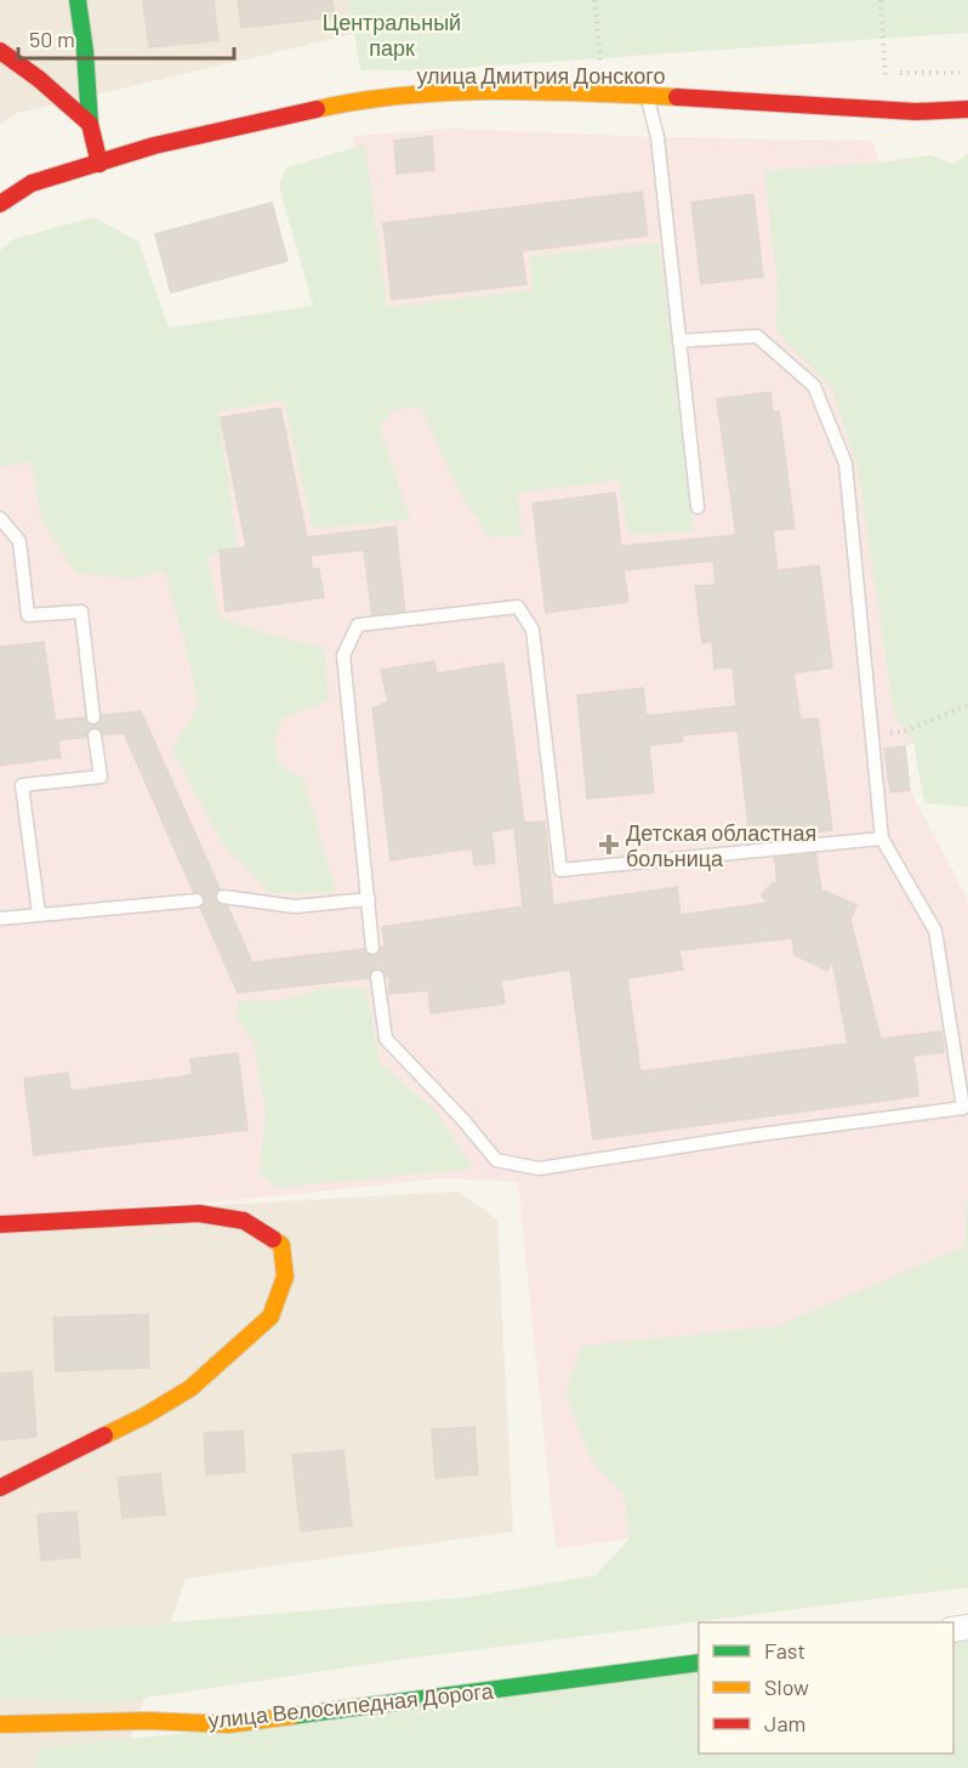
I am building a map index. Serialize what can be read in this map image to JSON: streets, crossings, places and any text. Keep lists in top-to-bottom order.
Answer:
{
  "streets": {
    "street": ["улица Дмитрия Донского", "улица Велосипедная Дорога"]
  },
  "parks": ["Центральный парк"],
  "places": {
    "health": ["Детская областная больница"]
  },
  "legend": ["Fast", "Slow", "Jam"],
  "scale_bar": "50 m"
}
